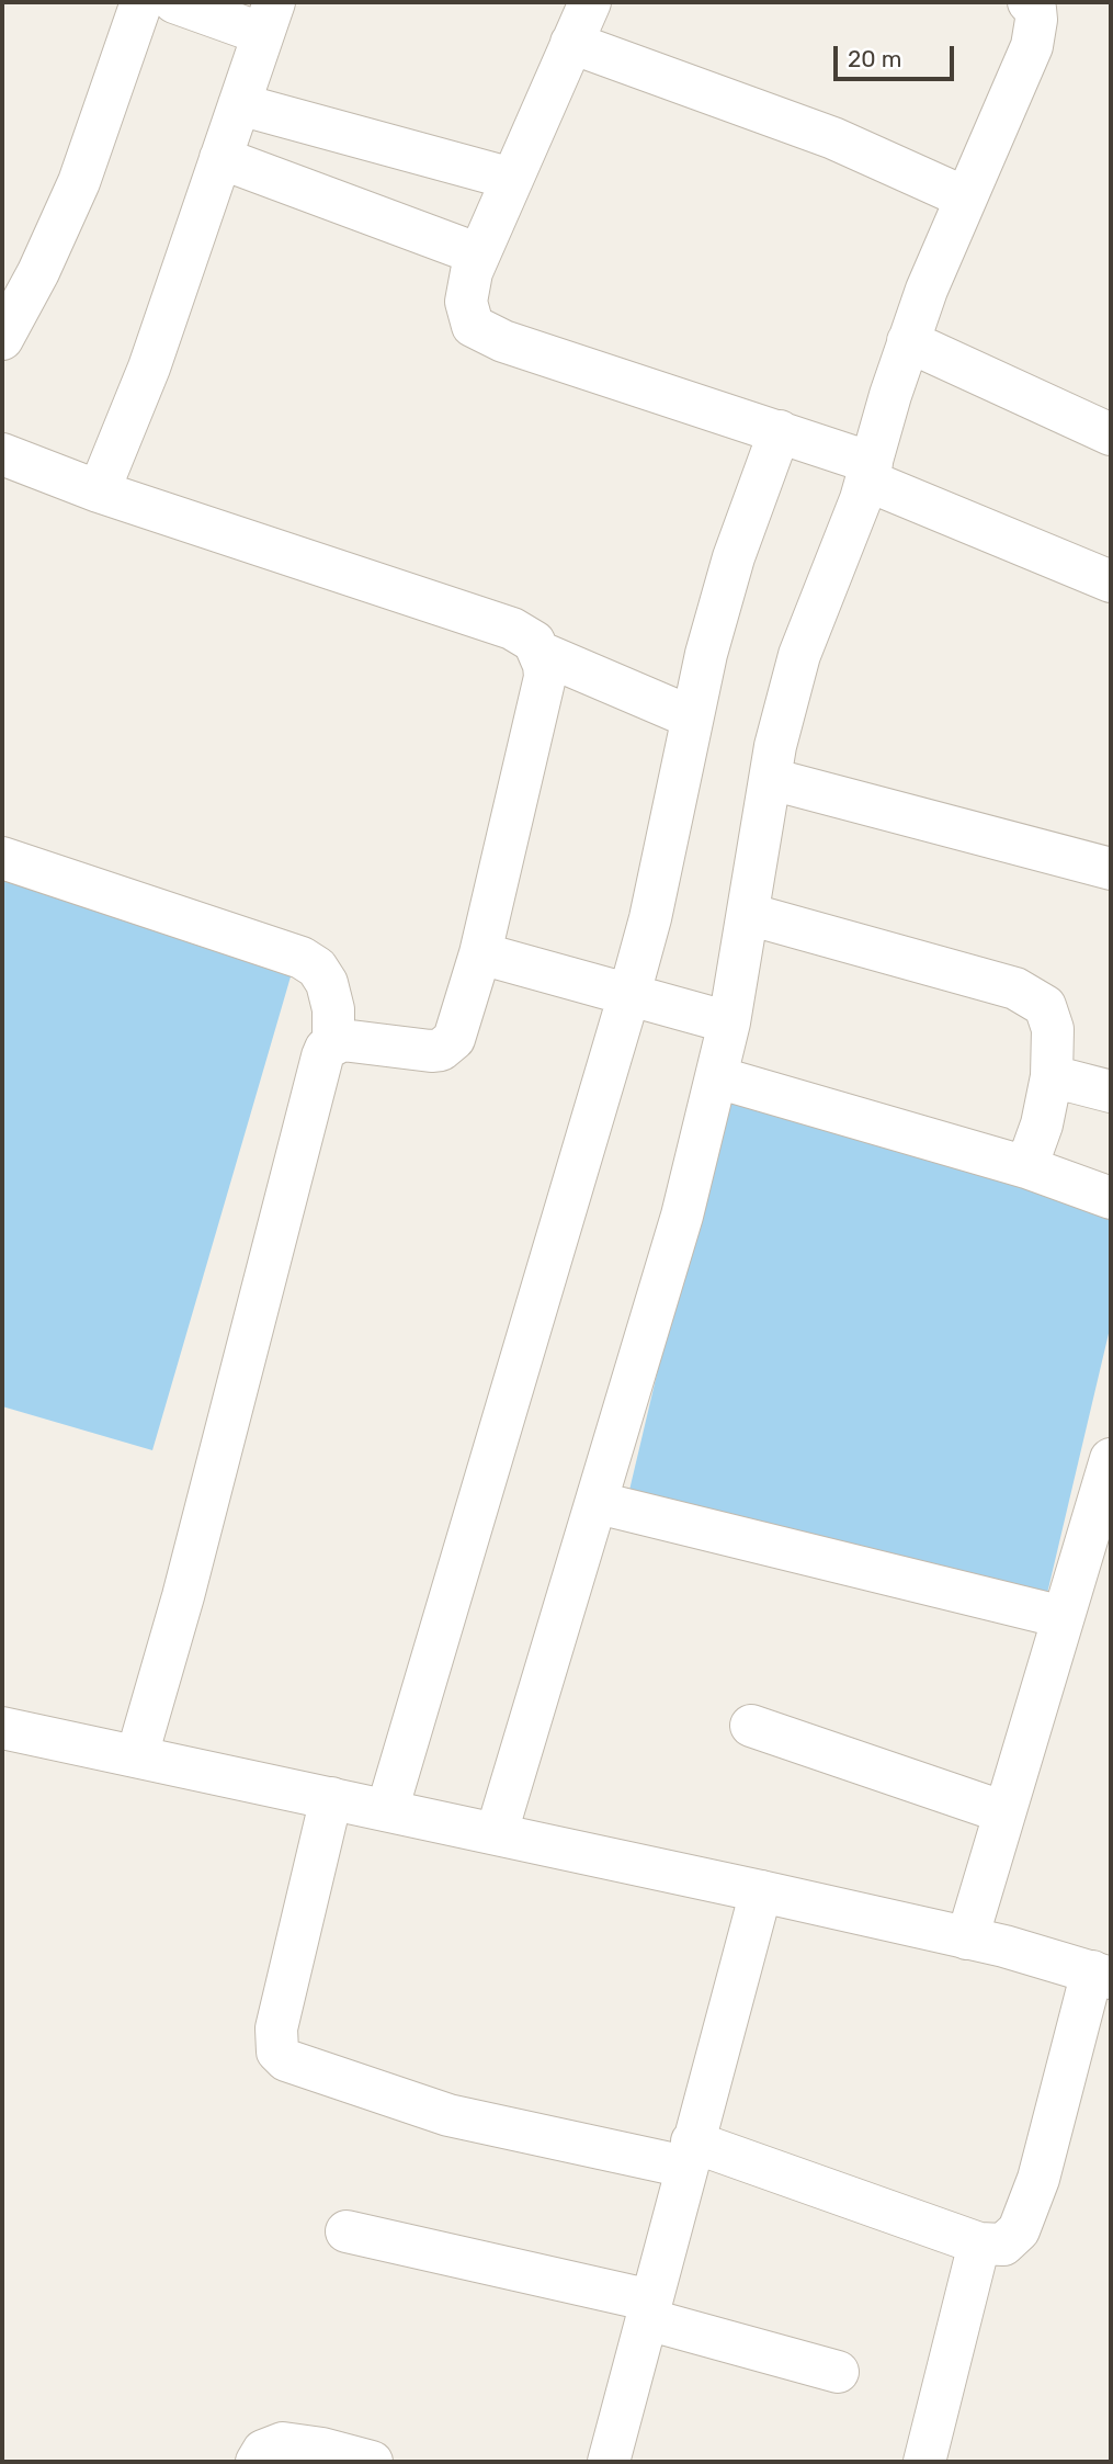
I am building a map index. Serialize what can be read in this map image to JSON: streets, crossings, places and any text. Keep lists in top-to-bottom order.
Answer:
{
  "scale_bar": "20 m"
}
